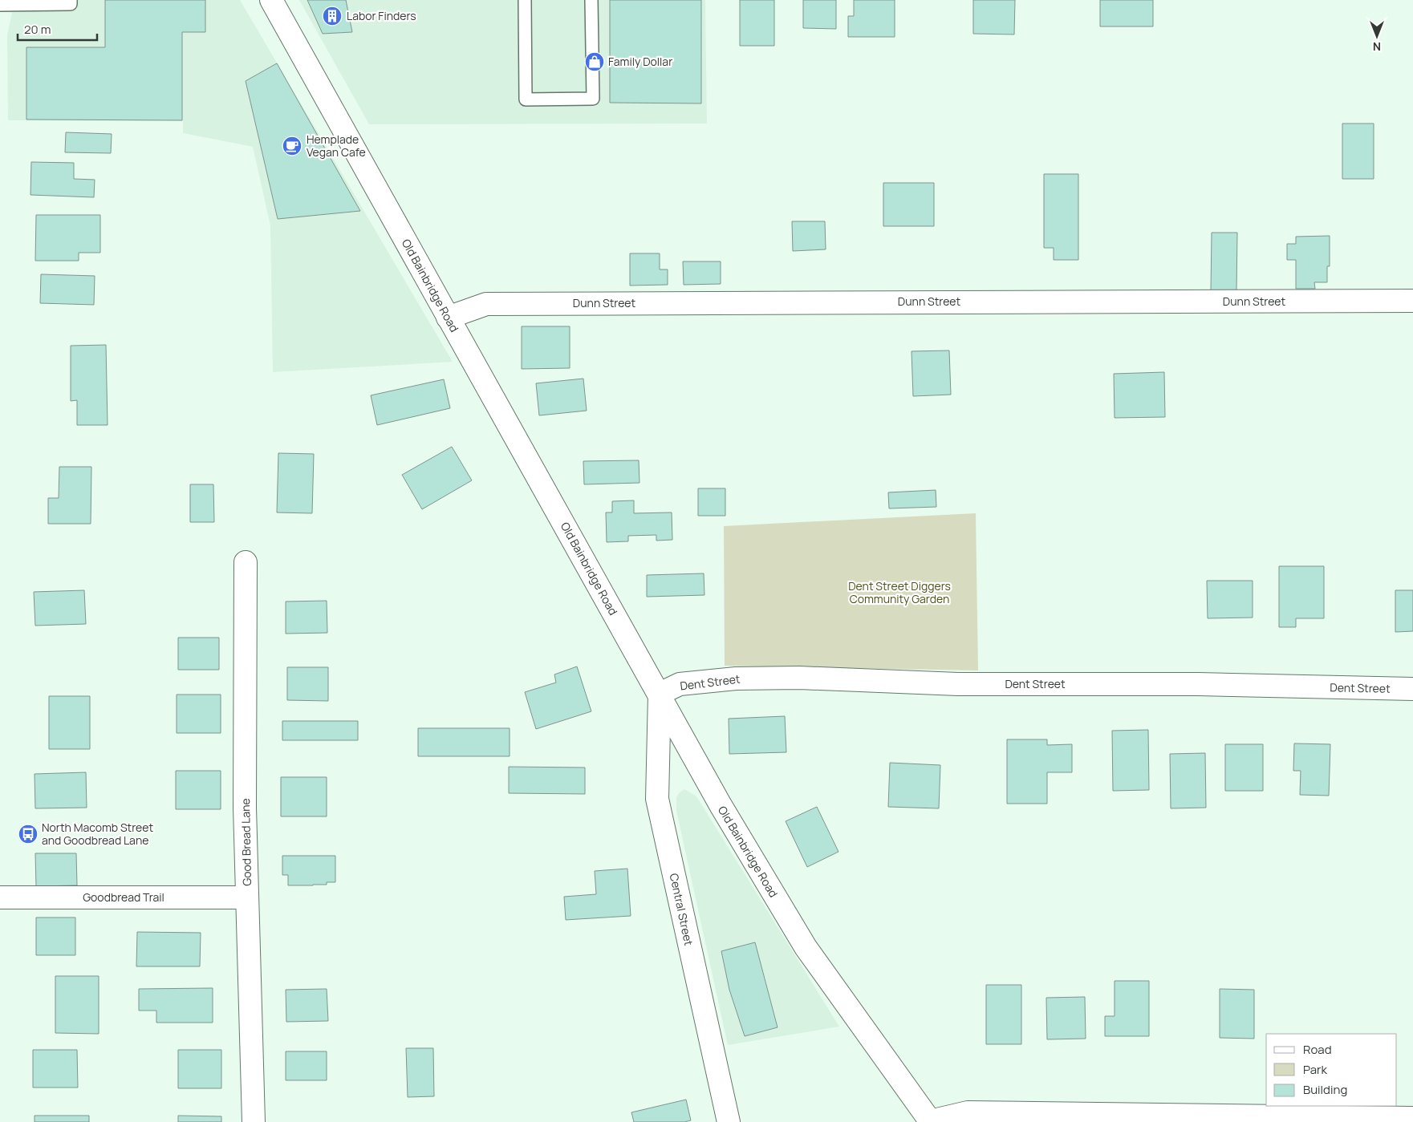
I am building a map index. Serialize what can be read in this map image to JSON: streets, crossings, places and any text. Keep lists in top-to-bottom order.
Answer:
{
  "streets": {
    "street": [
      "Old Bainbridge Road",
      "Dunn Street",
      "Dent Street",
      "Good Bread Lane",
      "Goodbread Trail",
      "Central Street"
    ]
  },
  "crossings": [
    ["Old Bainbridge Road", "Dunn Street"],
    ["Old Bainbridge Road", "Dent Street"],
    ["Old Bainbridge Road", "Central Street"],
    ["Dent Street", "Central Street"],
    ["Good Bread Lane", "Goodbread Trail"]
  ],
  "parks": ["Dent Street Diggers Community Garden"],
  "places": {
    "building": ["Labor Finders"],
    "shop": ["Family Dollar"],
    "cafe": ["Hemplade Vegan Cafe"],
    "bus stop": ["North Macomb Street and Goodbread Lane"]
  },
  "legend": ["Road", "Park", "Building"],
  "scale_bar": "20 m",
  "north": "bottom"
}
